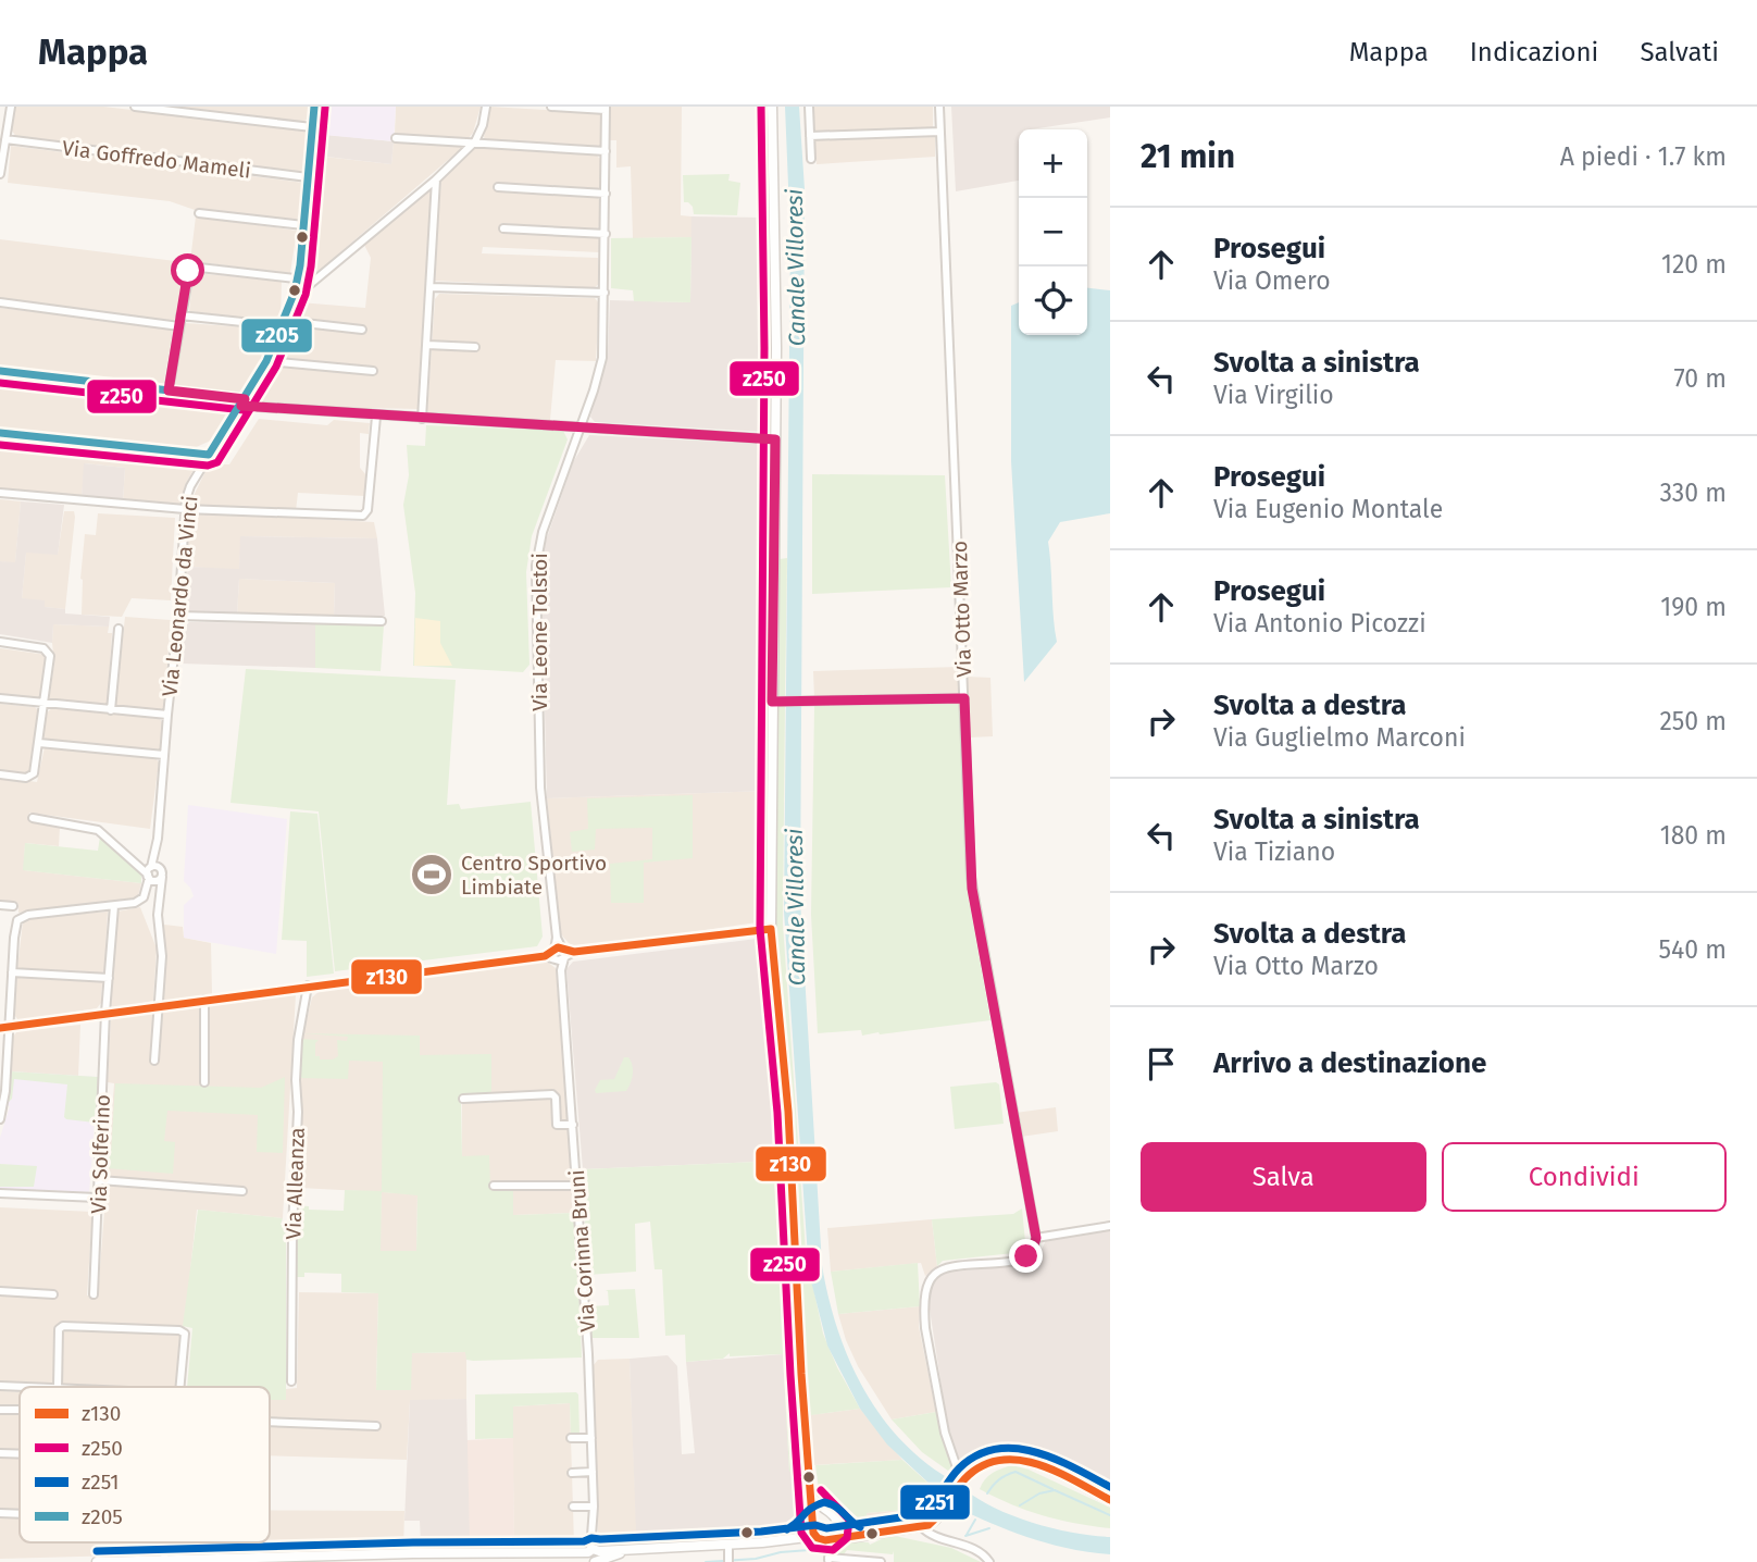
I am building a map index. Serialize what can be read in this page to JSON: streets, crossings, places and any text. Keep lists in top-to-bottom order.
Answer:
{
  "streets": {
    "street": [
      "Via Goffredo Mameli",
      "Via Leonardo da Vinci",
      "Via Otto Marzo",
      "Via Leone Tolstoi",
      "Via Solferino",
      "Via Alleanza",
      "Via Corinna Bruni"
    ]
  },
  "crossings": [
    ["Via Goffredo Mameli", "Via Leonardo da Vinci"],
    ["Via Leonardo da Vinci", "Via Solferino"],
    ["Via Leone Tolstoi", "Via Corinna Bruni"]
  ],
  "water": ["Canale Villoresi"],
  "places": {
    "sports": ["Centro Sportivo Limbiate"]
  },
  "lines": [
    "transit line z250",
    "transit line z205",
    "transit line z130",
    "transit line z251"
  ],
  "legend": [
    "z130",
    "z250",
    "z251",
    "z205"
  ],
  "page": {
    "header": "Mappa",
    "nav": ["Mappa", "Indicazioni", "Salvati"],
    "heading": ["21 min", "A piedi · 1.7 km"],
    "map_buttons": ["+", "−"],
    "list": [
      ["Prosegui", "Via Omero", "120 m"],
      ["Svolta a sinistra", "Via Virgilio", "70 m"],
      ["Prosegui", "Via Eugenio Montale", "330 m"],
      ["Prosegui", "Via Antonio Picozzi", "190 m"],
      ["Svolta a destra", "Via Guglielmo Marconi", "250 m"],
      ["Svolta a sinistra", "Via Tiziano", "180 m"],
      ["Svolta a destra", "Via Otto Marzo", "540 m"],
      "Arrivo a destinazione"
    ],
    "buttons": ["Salva", "Condividi"]
  }
}
